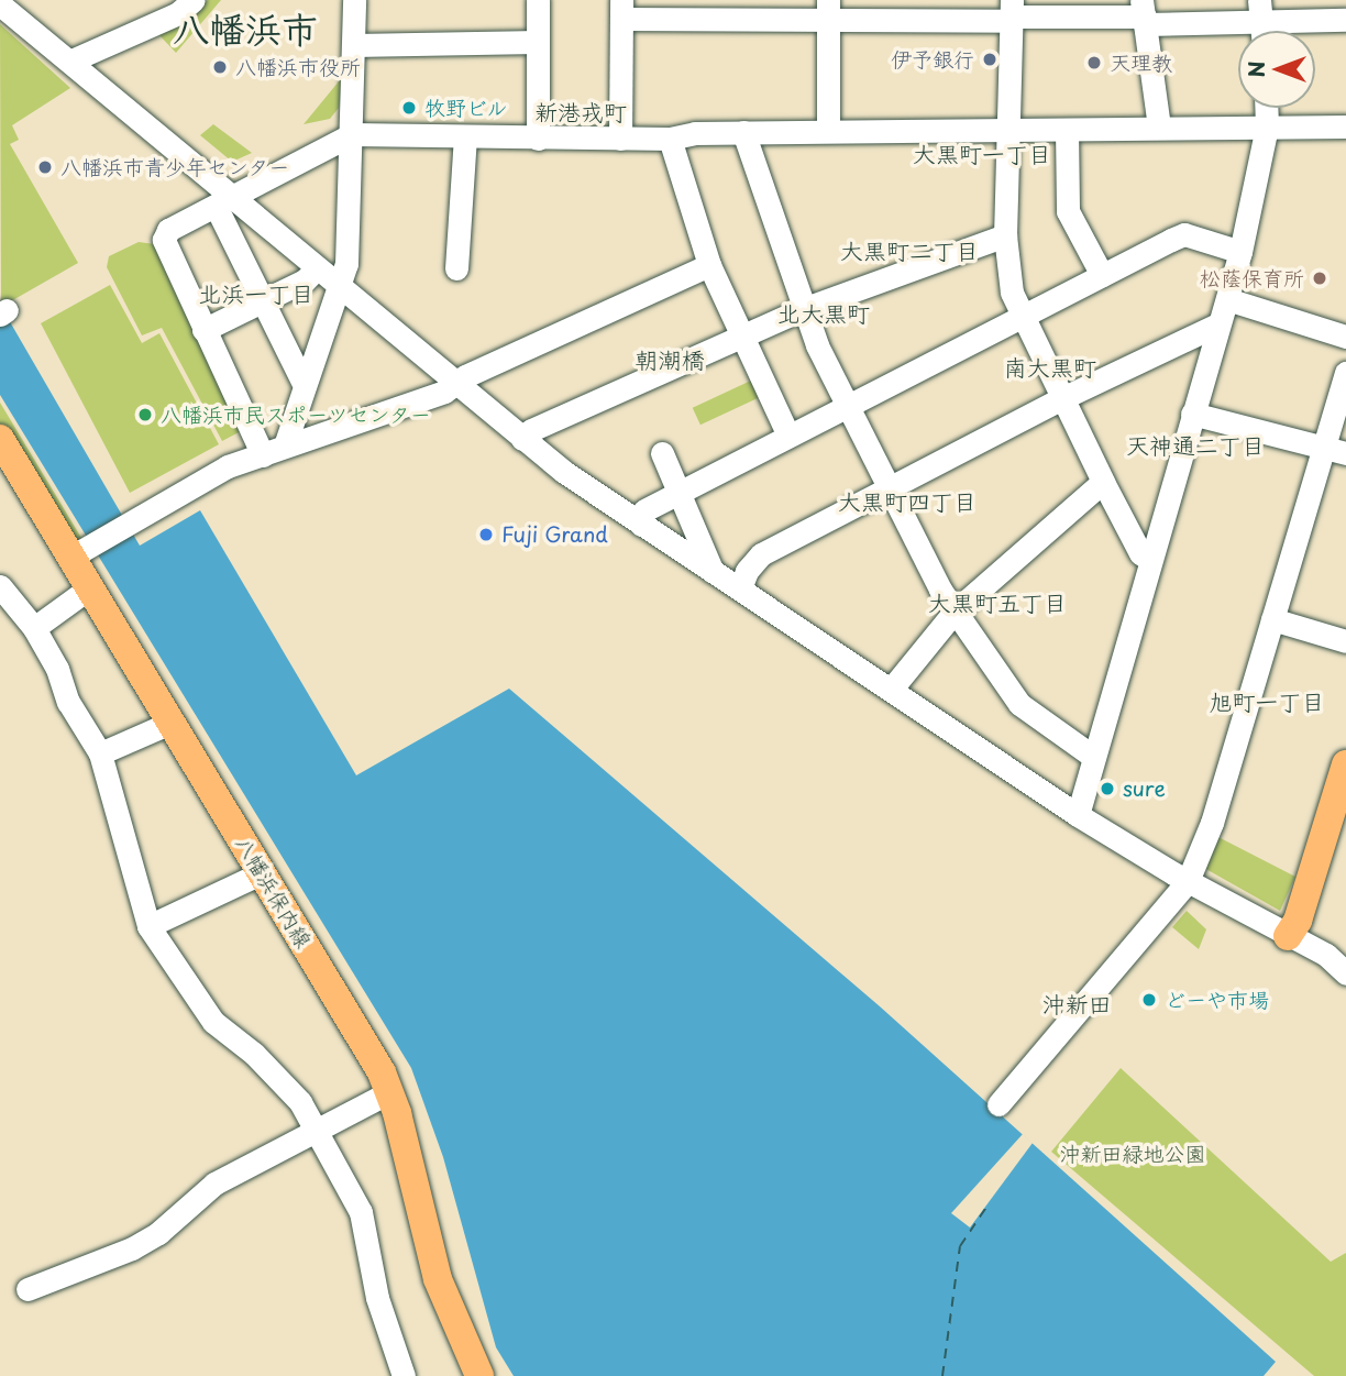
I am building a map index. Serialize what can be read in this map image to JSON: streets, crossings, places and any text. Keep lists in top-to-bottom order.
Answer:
{
  "streets": {
    "main road": ["八幡浜保内線"]
  },
  "districts": [
    "八幡浜市",
    "新港戎町",
    "大黒町一丁目",
    "大黒町二丁目",
    "北浜一丁目",
    "北大黒町",
    "朝潮橋",
    "南大黒町",
    "天神通二丁目",
    "大黒町四丁目",
    "大黒町五丁目",
    "旭町一丁目",
    "沖新田"
  ],
  "parks": ["沖新田緑地公園"],
  "places": [
    "伊予銀行",
    "天理教",
    "八幡浜市役所",
    "牧野ビル",
    "八幡浜市青少年センター",
    "松蔭保育所",
    "八幡浜市民スポーツセンター",
    "Fuji Grand",
    "sure",
    "どーや市場"
  ],
  "north": "left"
}
